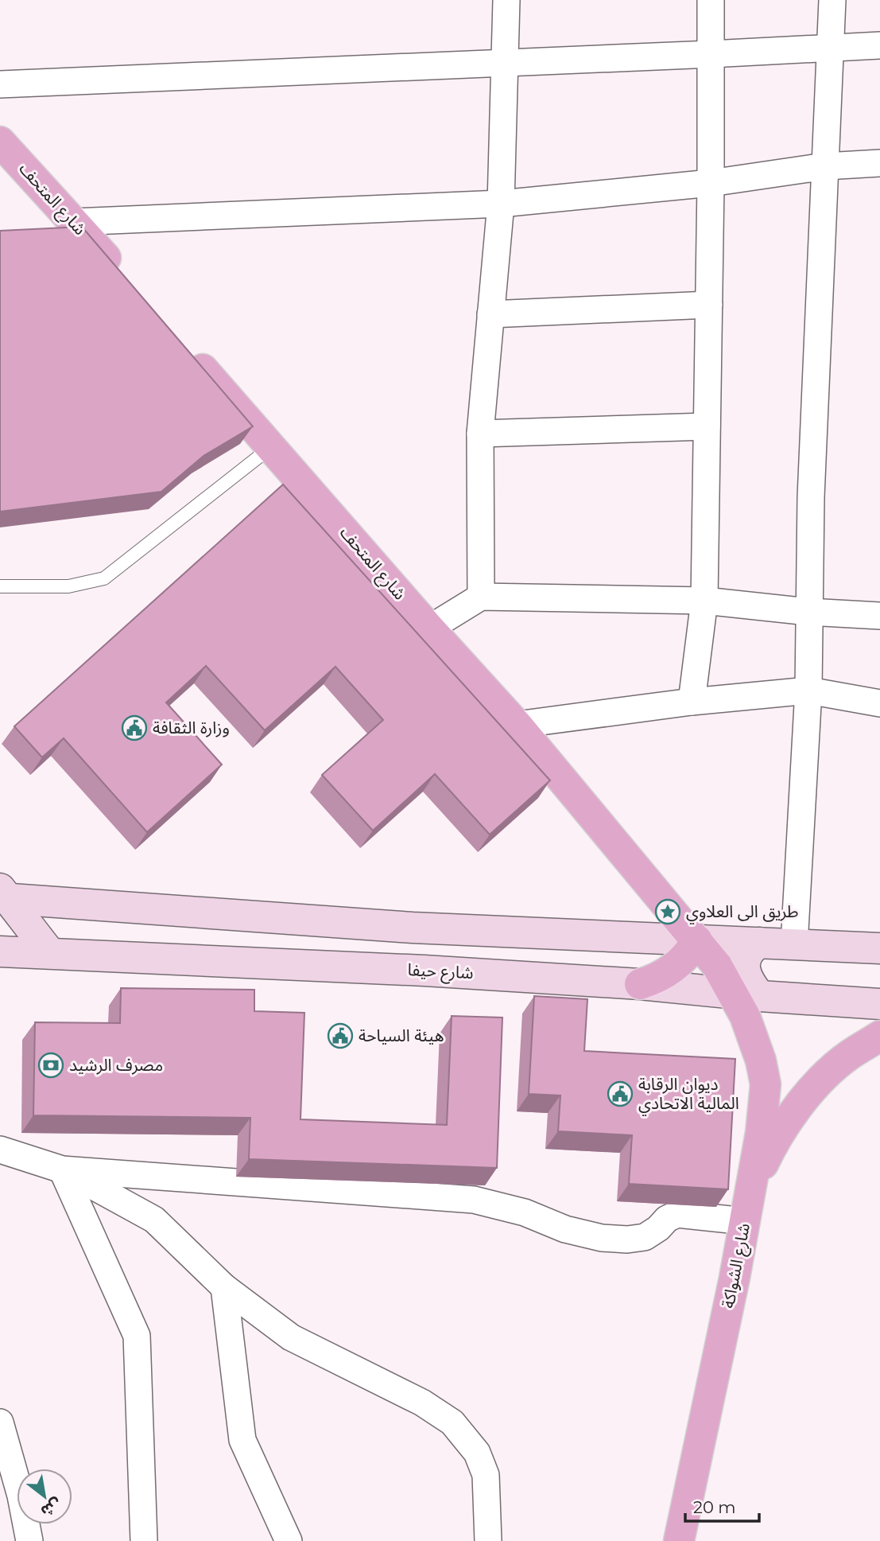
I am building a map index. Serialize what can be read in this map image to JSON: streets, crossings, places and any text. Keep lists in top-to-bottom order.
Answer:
{
  "streets": {
    "main road": ["شارع المتحف", "شارع حيفا", "شارع الشواكة"]
  },
  "crossings": [
    ["شارع المتحف", "شارع حيفا"],
    ["شارع المتحف", "شارع الشواكة"],
    ["شارع حيفا", "شارع الشواكة"]
  ],
  "places": {
    "public building": ["وزارة الثقافة", "هيئة السياحة", "ديوان الرقابة المالية الاتحادي"],
    "place": ["طريق الى العلاوي"],
    "bank": ["مصرف الرشيد"]
  },
  "scale_bar": "20 m",
  "north": "bottom right"
}
